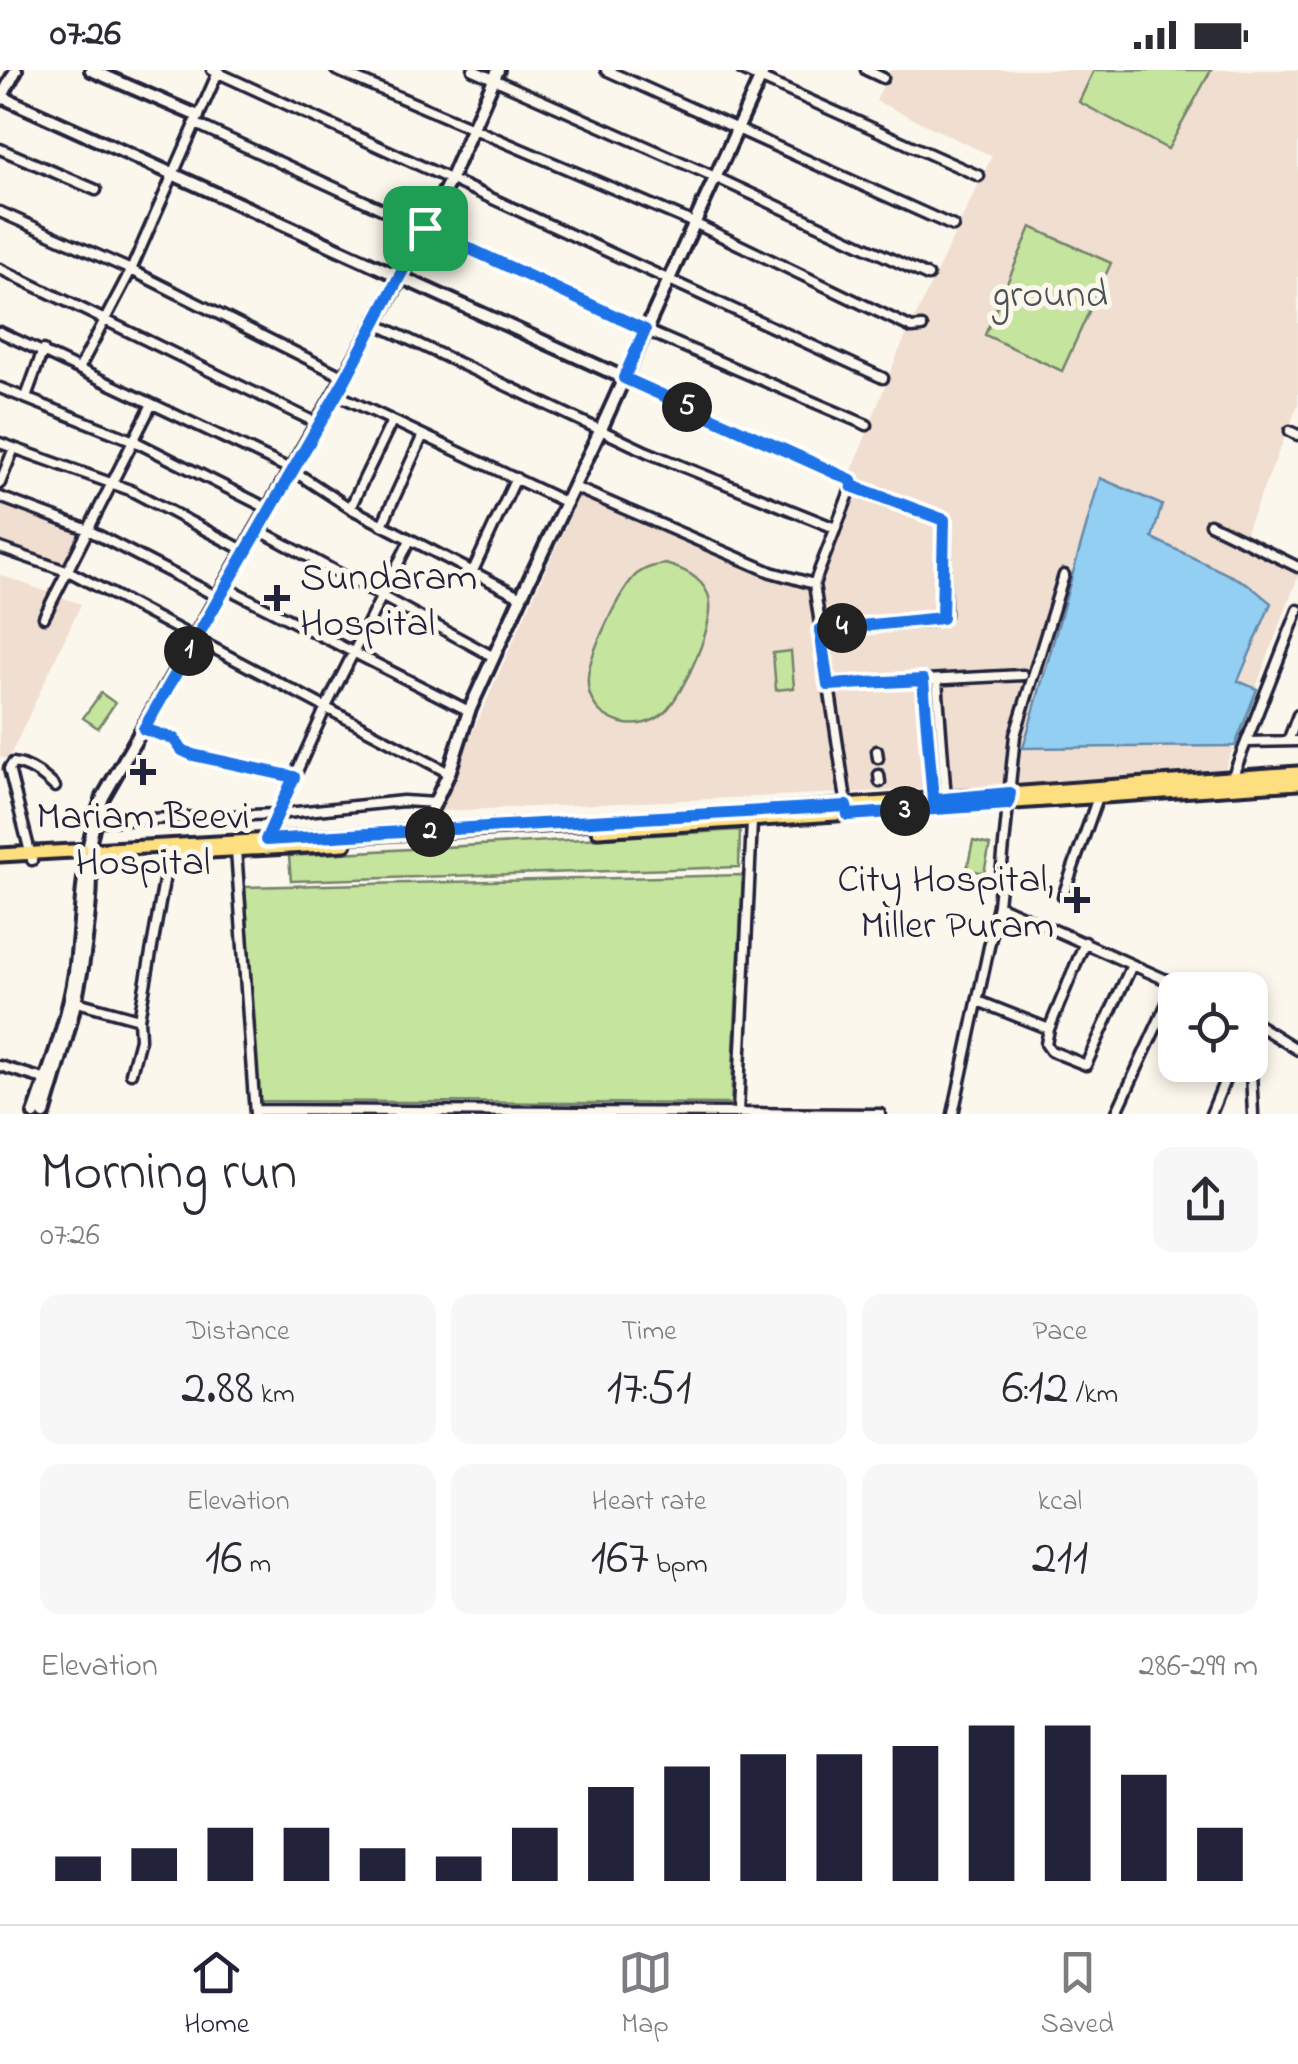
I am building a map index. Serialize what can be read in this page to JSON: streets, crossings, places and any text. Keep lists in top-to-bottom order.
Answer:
{
  "parks": ["ground"],
  "places": {
    "health": ["Sundaram Hospital", "Mariam Beevi Hospital", "City Hospital, Miller Puram"]
  },
  "page": {
    "status": "07:26",
    "pins": [
      "5",
      "4",
      "1",
      "3",
      "2"
    ],
    "heading": ["Morning run", "07:26"],
    "stats": [
      ["Distance", "2.88 km"],
      ["Time", "17:51"],
      ["Pace", "6:12 /km"],
      ["Elevation", "16 m"],
      ["Heart rate", "167 bpm"],
      ["kcal", "211"]
    ],
    "chart": ["Elevation", "286–299 m"],
    "tabs": ["Home", "Map", "Saved"]
  }
}
